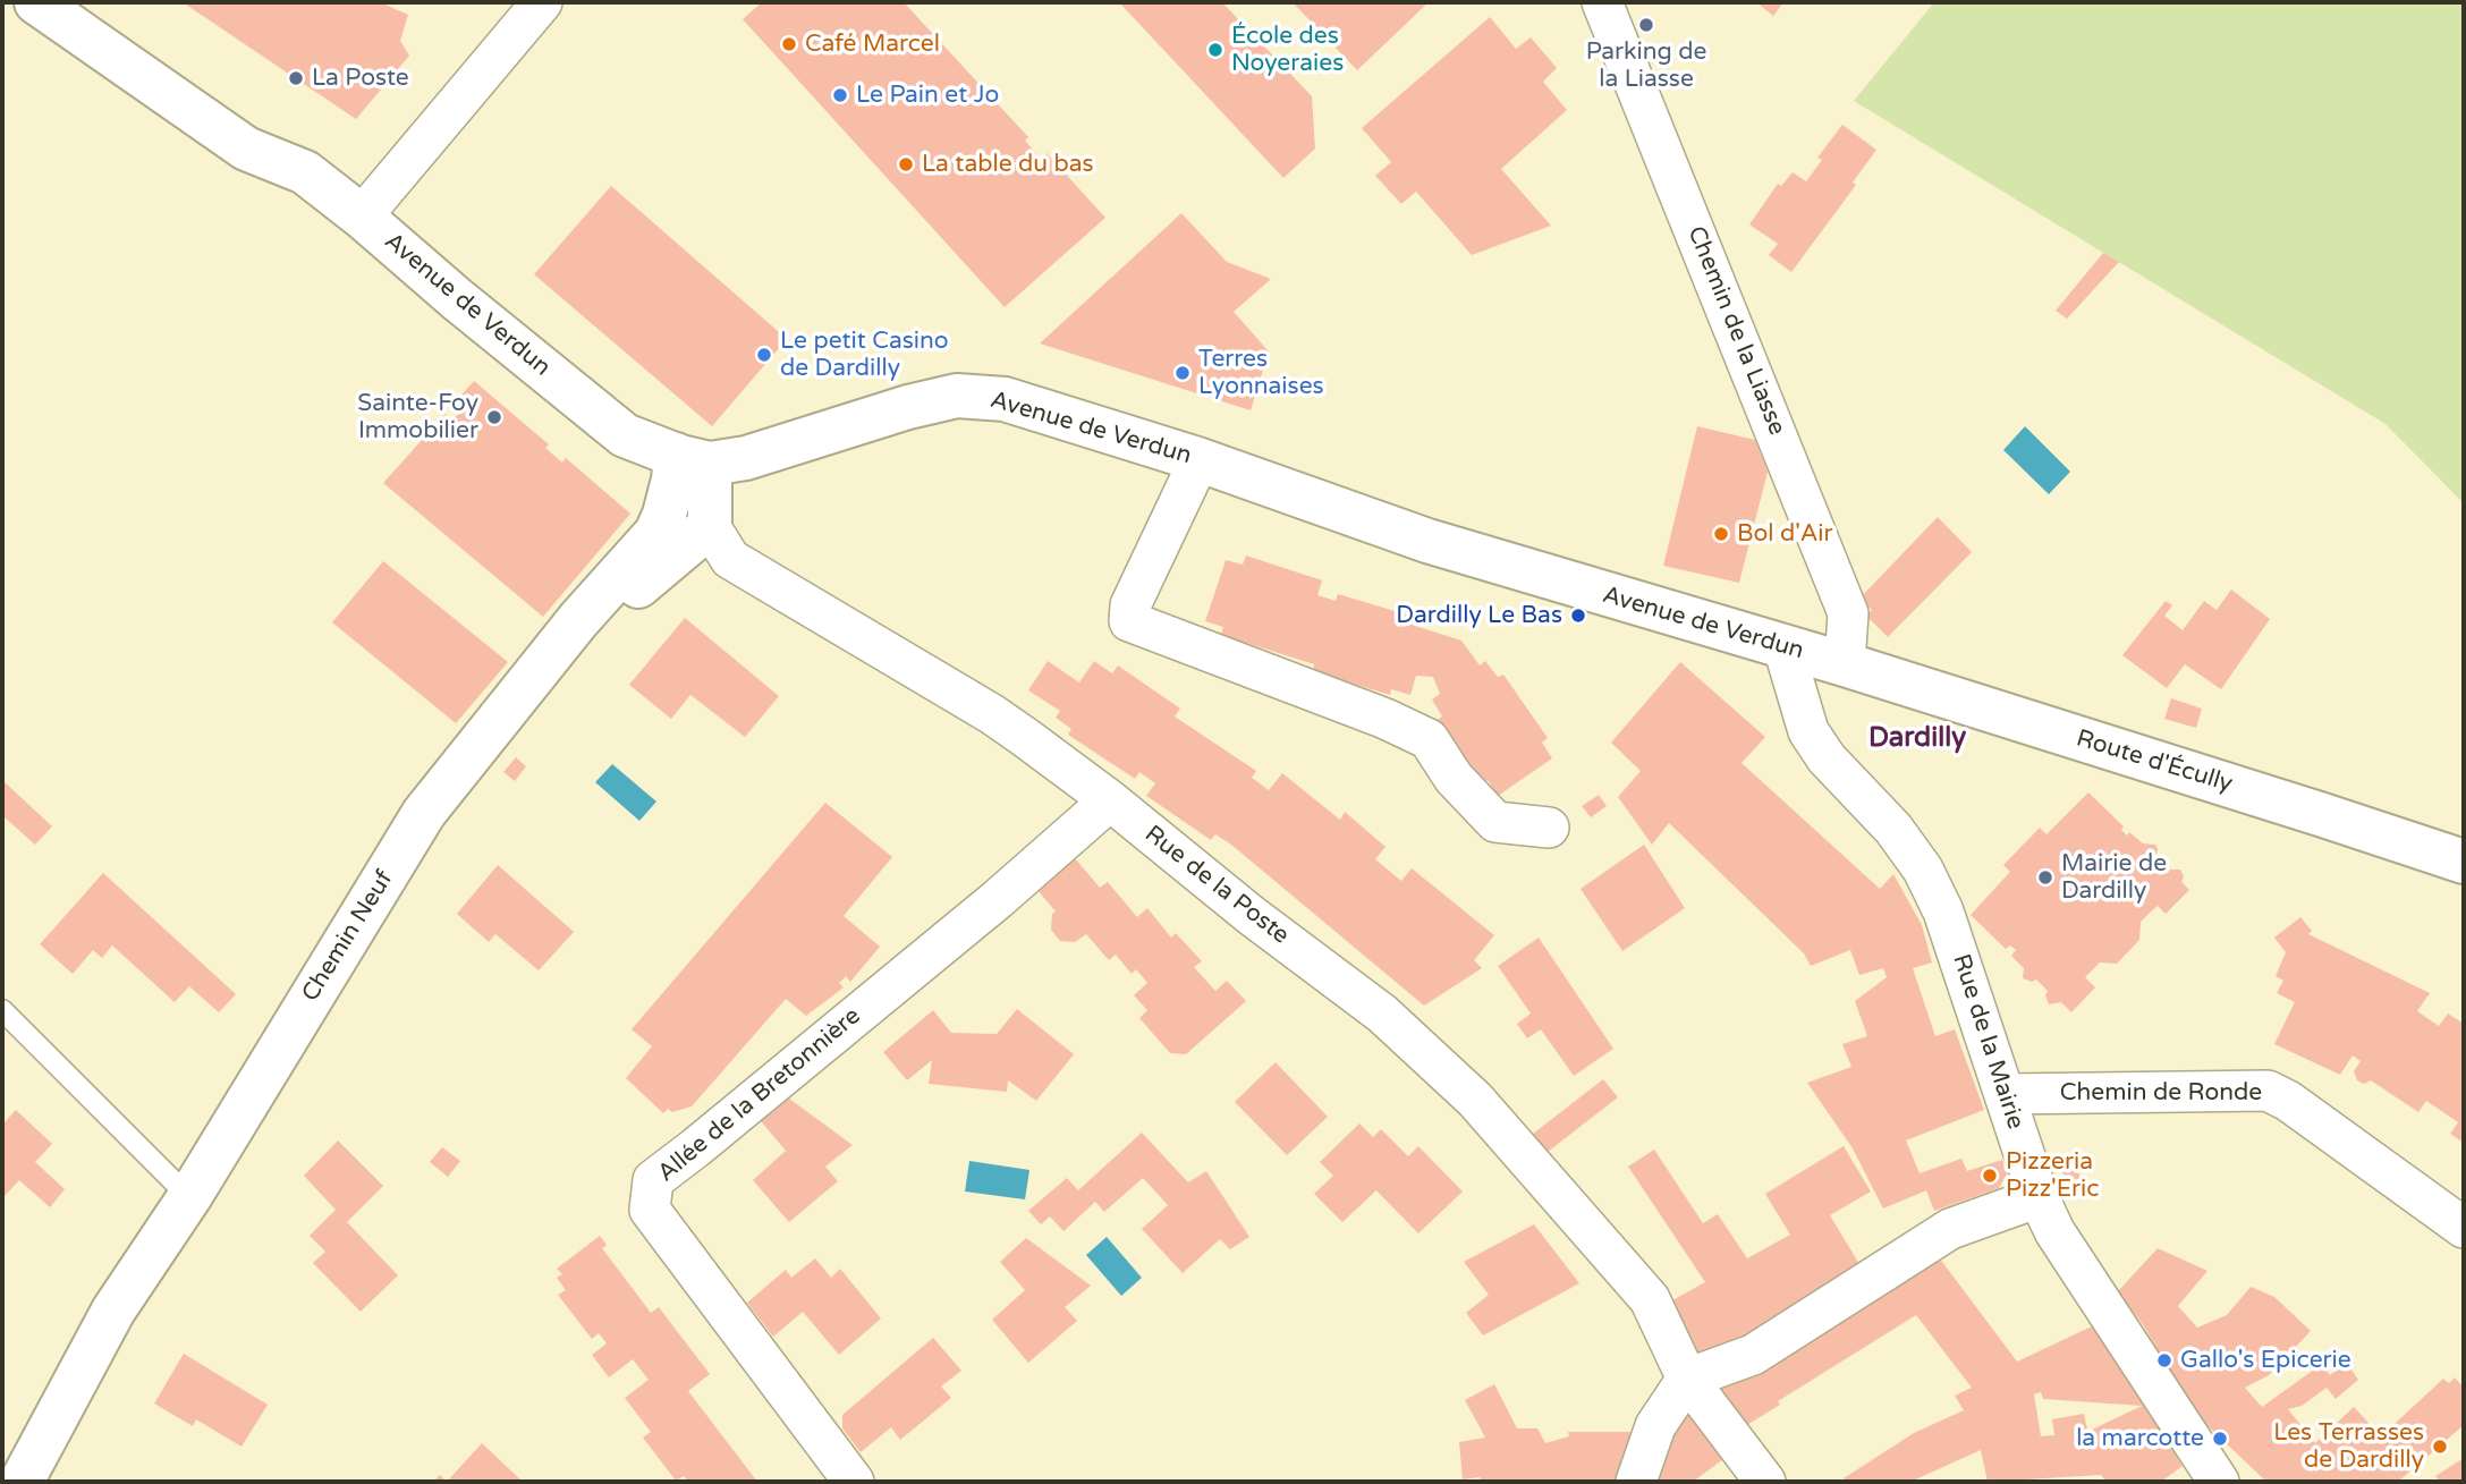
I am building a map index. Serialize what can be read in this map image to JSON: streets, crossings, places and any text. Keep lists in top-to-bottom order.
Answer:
{
  "streets": {
    "street": [
      "Avenue de Verdun",
      "Chemin de la Liasse",
      "Route d'Écully",
      "Rue de la Poste",
      "Chemin Neuf",
      "Rue de la Mairie",
      "Chemin de Ronde",
      "Allée de la Bretonnière"
    ]
  },
  "crossings": [
    ["Avenue de Verdun", "Chemin de la Liasse"],
    ["Avenue de Verdun", "Route d'Écully"],
    ["Avenue de Verdun", "Chemin Neuf"],
    ["Avenue de Verdun", "Rue de la Mairie"],
    ["Chemin de la Liasse", "Route d'Écully"],
    ["Rue de la Poste", "Chemin Neuf"],
    ["Rue de la Poste", "Allée de la Bretonnière"],
    ["Rue de la Mairie", "Chemin de Ronde"]
  ],
  "districts": ["Dardilly"],
  "places": [
    "Parking de la Liasse",
    "Café Marcel",
    "École des Noyeraies",
    "La Poste",
    "Le Pain et Jo",
    "La table du bas",
    "Le petit Casino de Dardilly",
    "Terres Lyonnaises",
    "Sainte-Foy Immobilier",
    "Bol d'Air",
    "Dardilly Le Bas",
    "Mairie de Dardilly",
    "Pizzeria Pizz'Eric",
    "Gallo's Epicerie",
    "la marcotte",
    "Les Terrasses de Dardilly"
  ]
}
